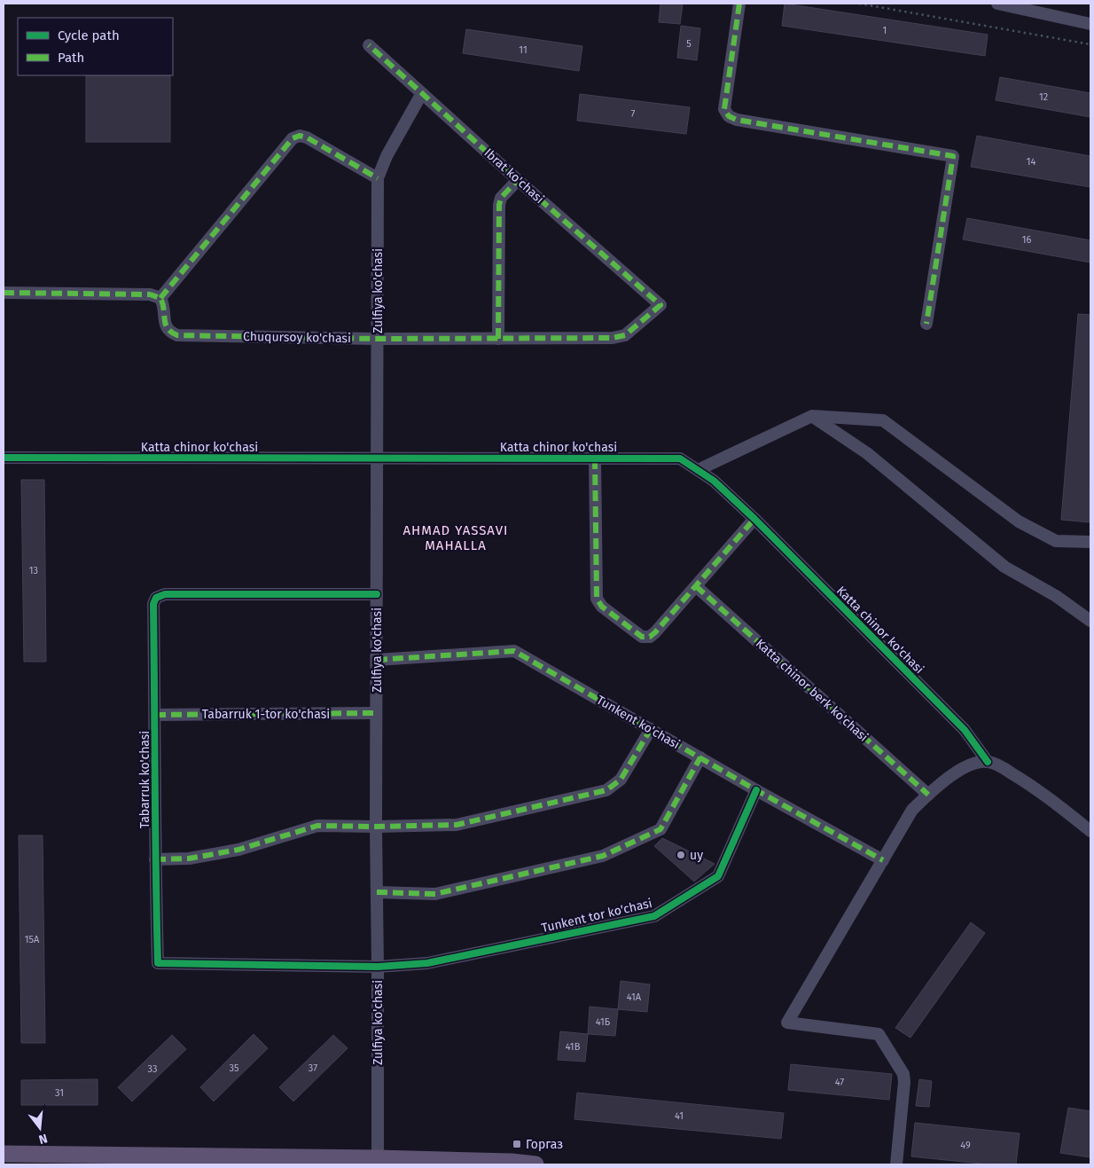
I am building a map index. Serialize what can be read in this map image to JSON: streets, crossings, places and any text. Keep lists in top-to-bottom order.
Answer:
{
  "streets": {
    "street": [
      "Ibrat ko'chasi",
      "Zulfiya ko'chasi",
      "Chuqursoy ko'chasi",
      "Katta chinor ko'chasi",
      "Katta chinor berk ko'chasi",
      "Tabarruk 1-tor ko'chasi",
      "Tunkent ko'chasi",
      "Tabarruk ko'chasi",
      "Tunkent tor ko'chasi"
    ]
  },
  "crossings": [
    ["Ibrat ko'chasi", "Zulfiya ko'chasi"],
    ["Ibrat ko'chasi", "Chuqursoy ko'chasi"],
    ["Zulfiya ko'chasi", "Chuqursoy ko'chasi"],
    ["Zulfiya ko'chasi", "Katta chinor ko'chasi"],
    ["Zulfiya ko'chasi", "Tabarruk 1-tor ko'chasi"],
    ["Zulfiya ko'chasi", "Tunkent ko'chasi"],
    ["Zulfiya ko'chasi", "Tabarruk ko'chasi"],
    ["Zulfiya ko'chasi", "Tunkent tor ko'chasi"],
    ["Tabarruk 1-tor ko'chasi", "Tabarruk ko'chasi"],
    ["Tunkent ko'chasi", "Tunkent tor ko'chasi"],
    ["Tabarruk ko'chasi", "Tunkent tor ko'chasi"]
  ],
  "districts": ["AHMAD YASSAVI MAHALLA"],
  "places": {
    "other": ["uy"],
    "transit": ["Горгаз"]
  },
  "house_numbers": [
    "1",
    "5",
    "11",
    "12",
    "7",
    "14",
    "16",
    "13",
    "15А",
    "41А",
    "41Б",
    "41В",
    "35",
    "37",
    "33",
    "47",
    "31",
    "41",
    "49"
  ],
  "legend": ["Cycle path", "Path"],
  "north": "bottom"
}
